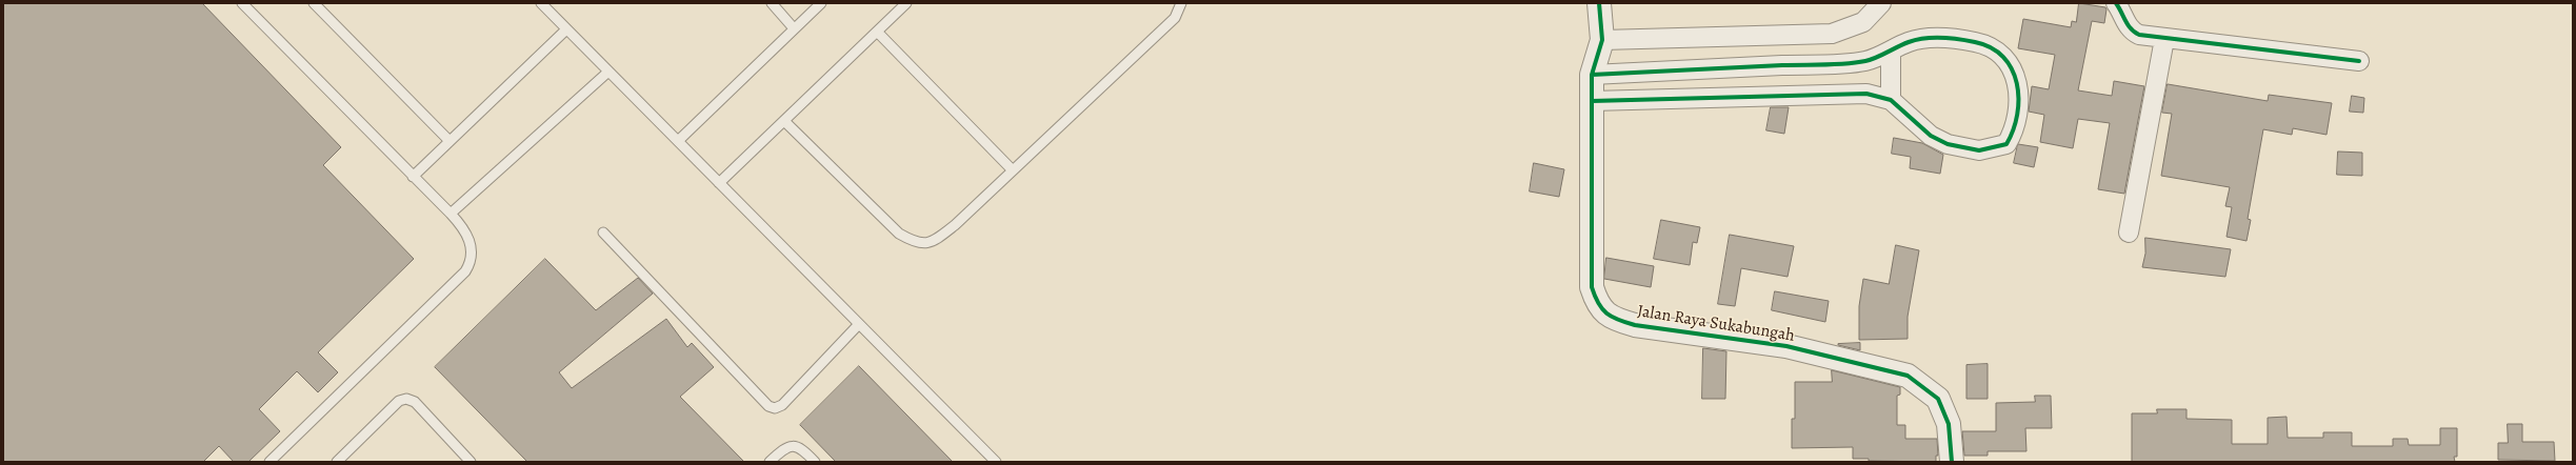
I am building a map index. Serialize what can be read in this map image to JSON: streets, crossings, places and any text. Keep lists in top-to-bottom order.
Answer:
{
  "streets": {
    "street": ["Jalan Raya Sukabungah"]
  }
}
